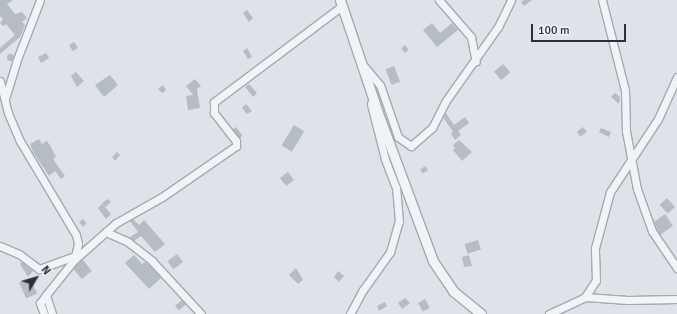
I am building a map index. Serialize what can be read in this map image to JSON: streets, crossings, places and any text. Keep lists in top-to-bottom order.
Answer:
{
  "scale_bar": "100 m",
  "north": "top right"
}
